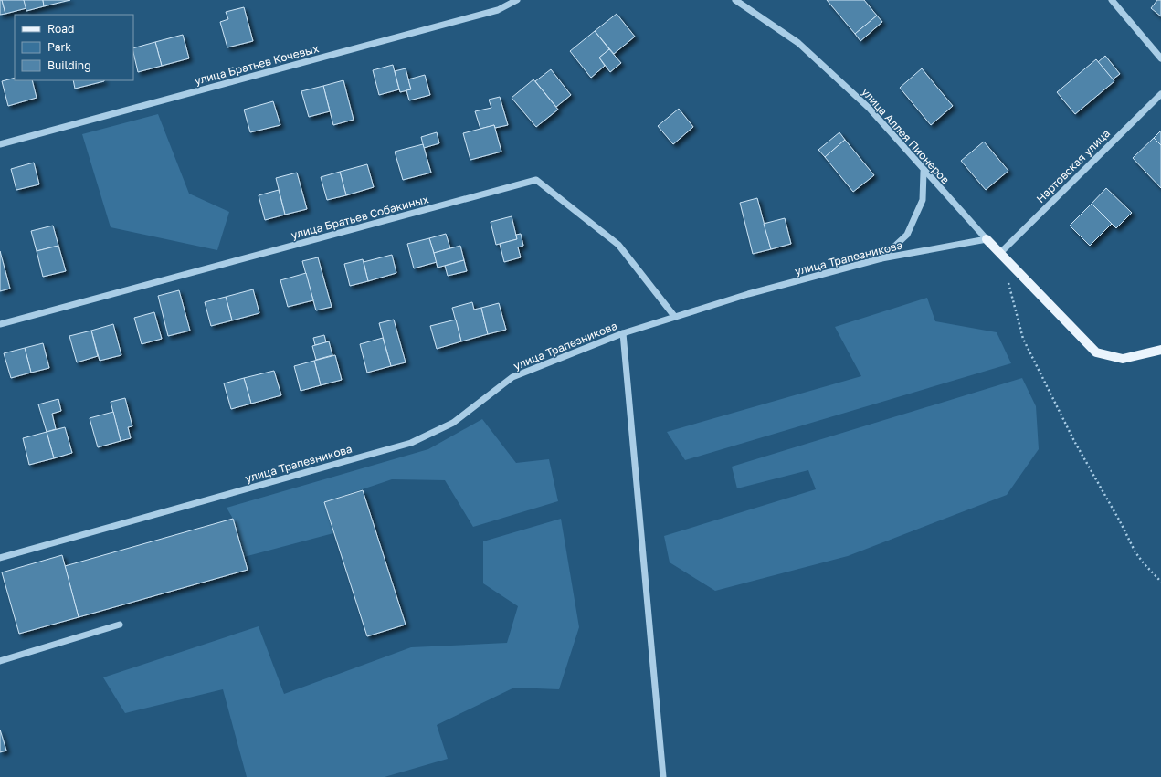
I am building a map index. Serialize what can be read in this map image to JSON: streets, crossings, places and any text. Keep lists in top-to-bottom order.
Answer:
{
  "streets": {
    "street": [
      "улица Братьев Кочевых",
      "улица Аллея Пионеров",
      "Нартовская улица",
      "улица Братьев Собакиных",
      "улица Трапезникова"
    ]
  },
  "crossings": [
    ["улица Аллея Пионеров", "улица Трапезникова"],
    ["улица Братьев Собакиных", "улица Трапезникова"]
  ],
  "legend": ["Road", "Park", "Building"]
}
